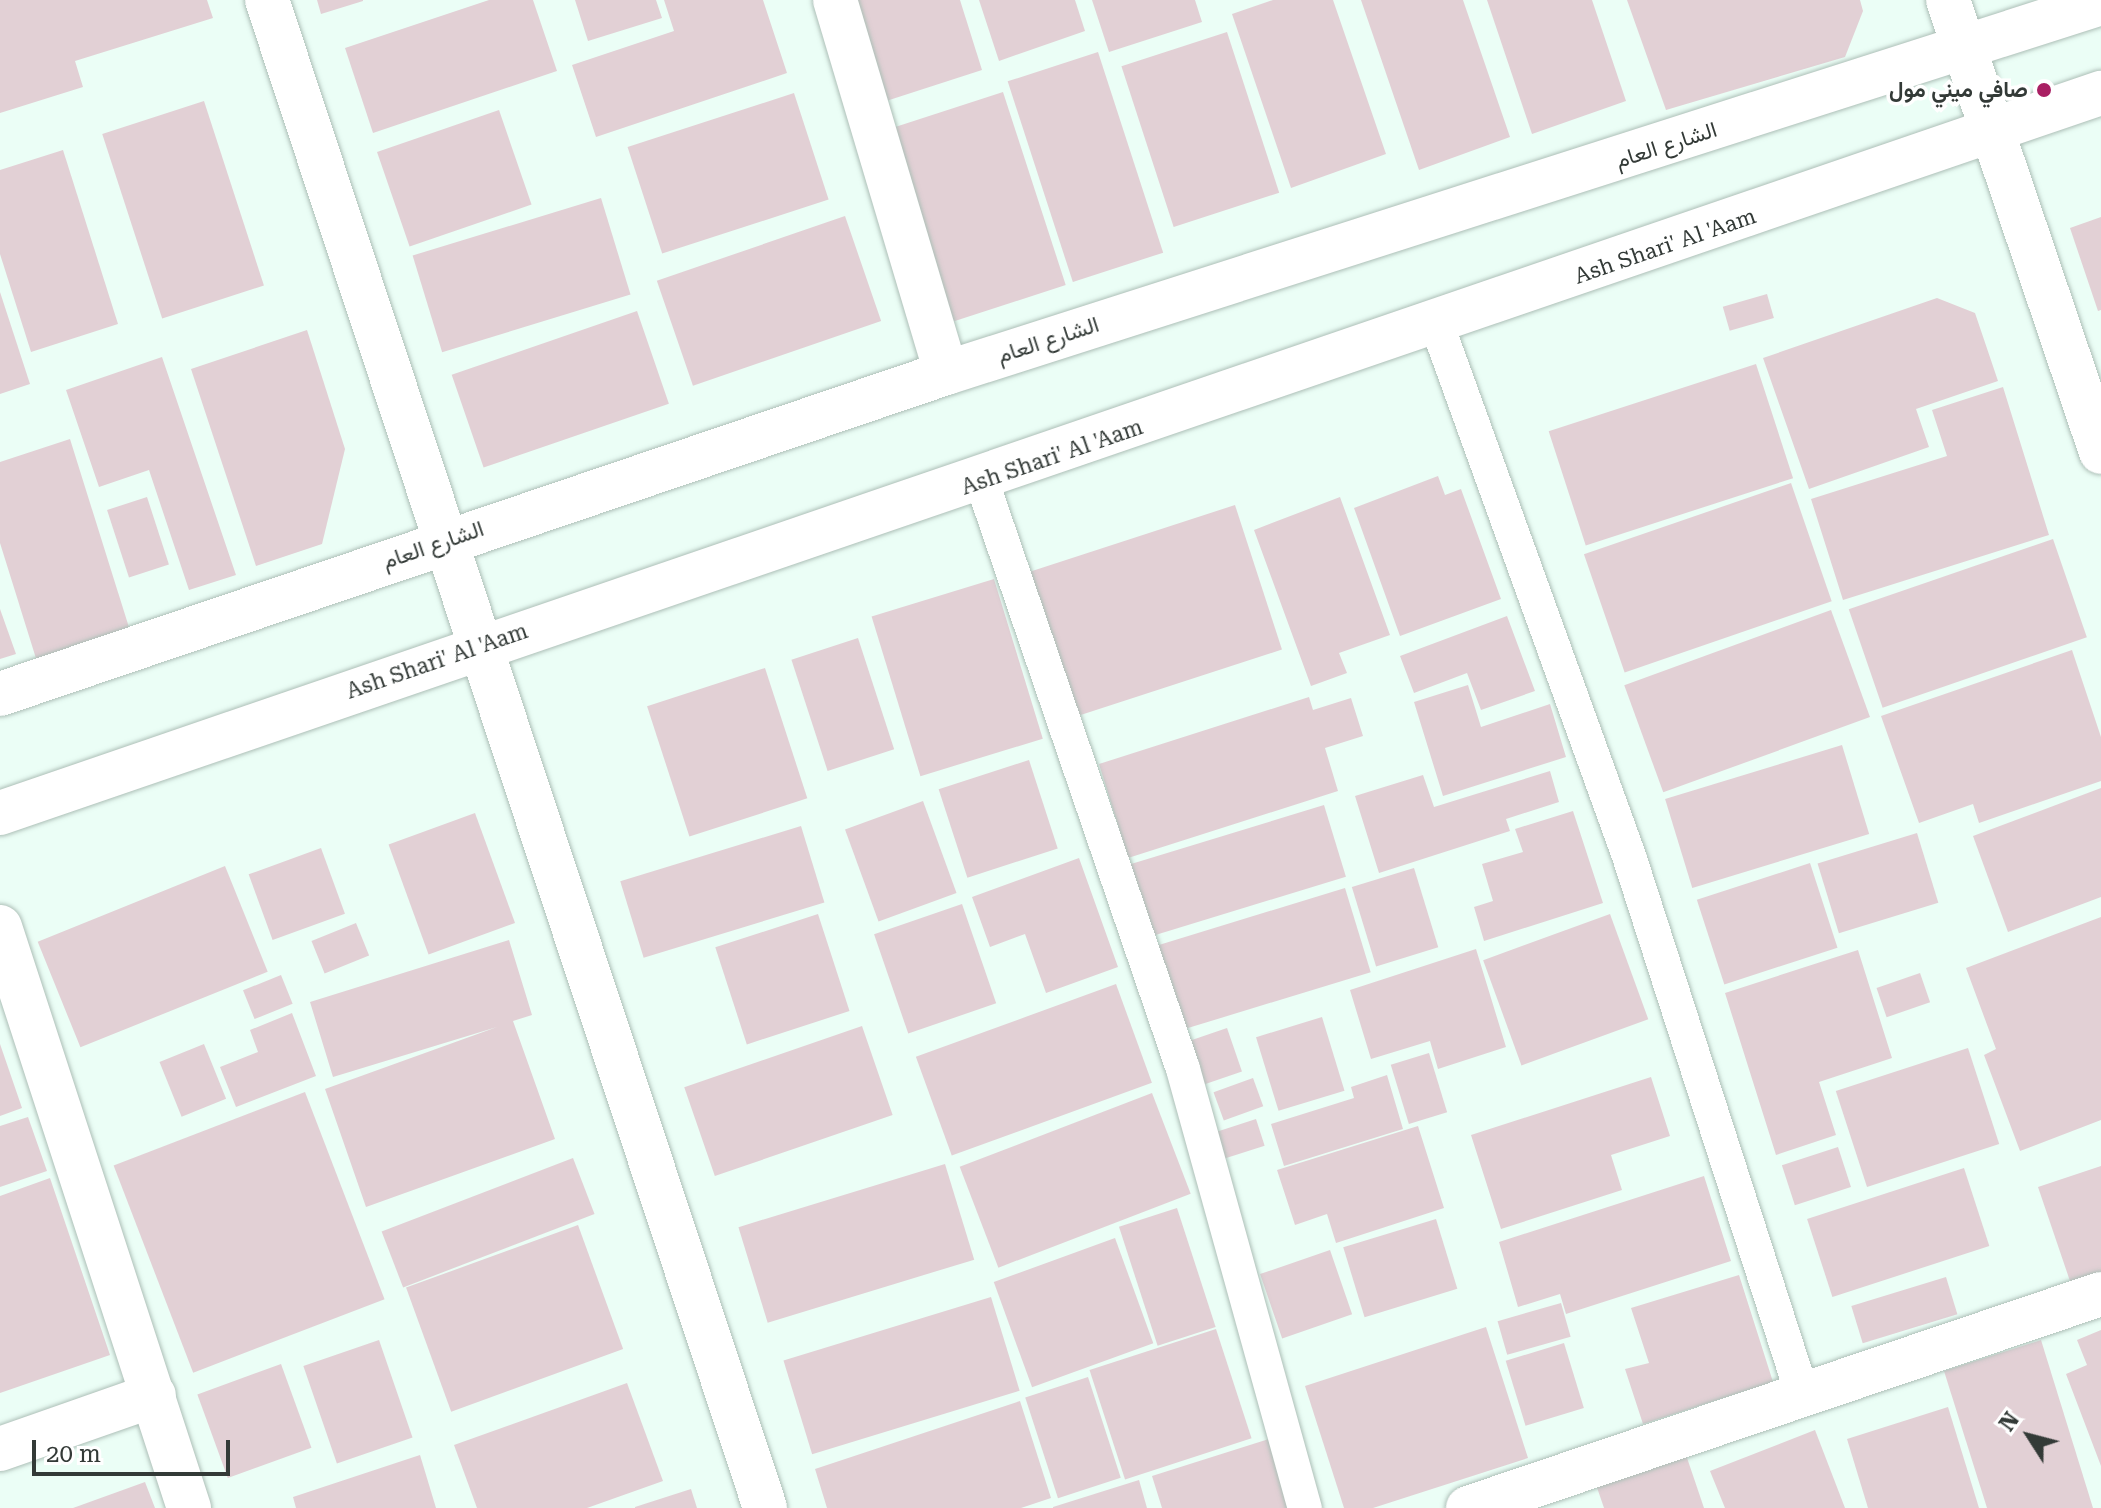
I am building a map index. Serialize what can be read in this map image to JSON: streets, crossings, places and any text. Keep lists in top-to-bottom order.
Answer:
{
  "streets": {
    "street": ["الشارع العام", "Ash Shari' Al 'Aam"]
  },
  "places": ["صافي ميني مول"],
  "scale_bar": "20 m",
  "north": "top left"
}
